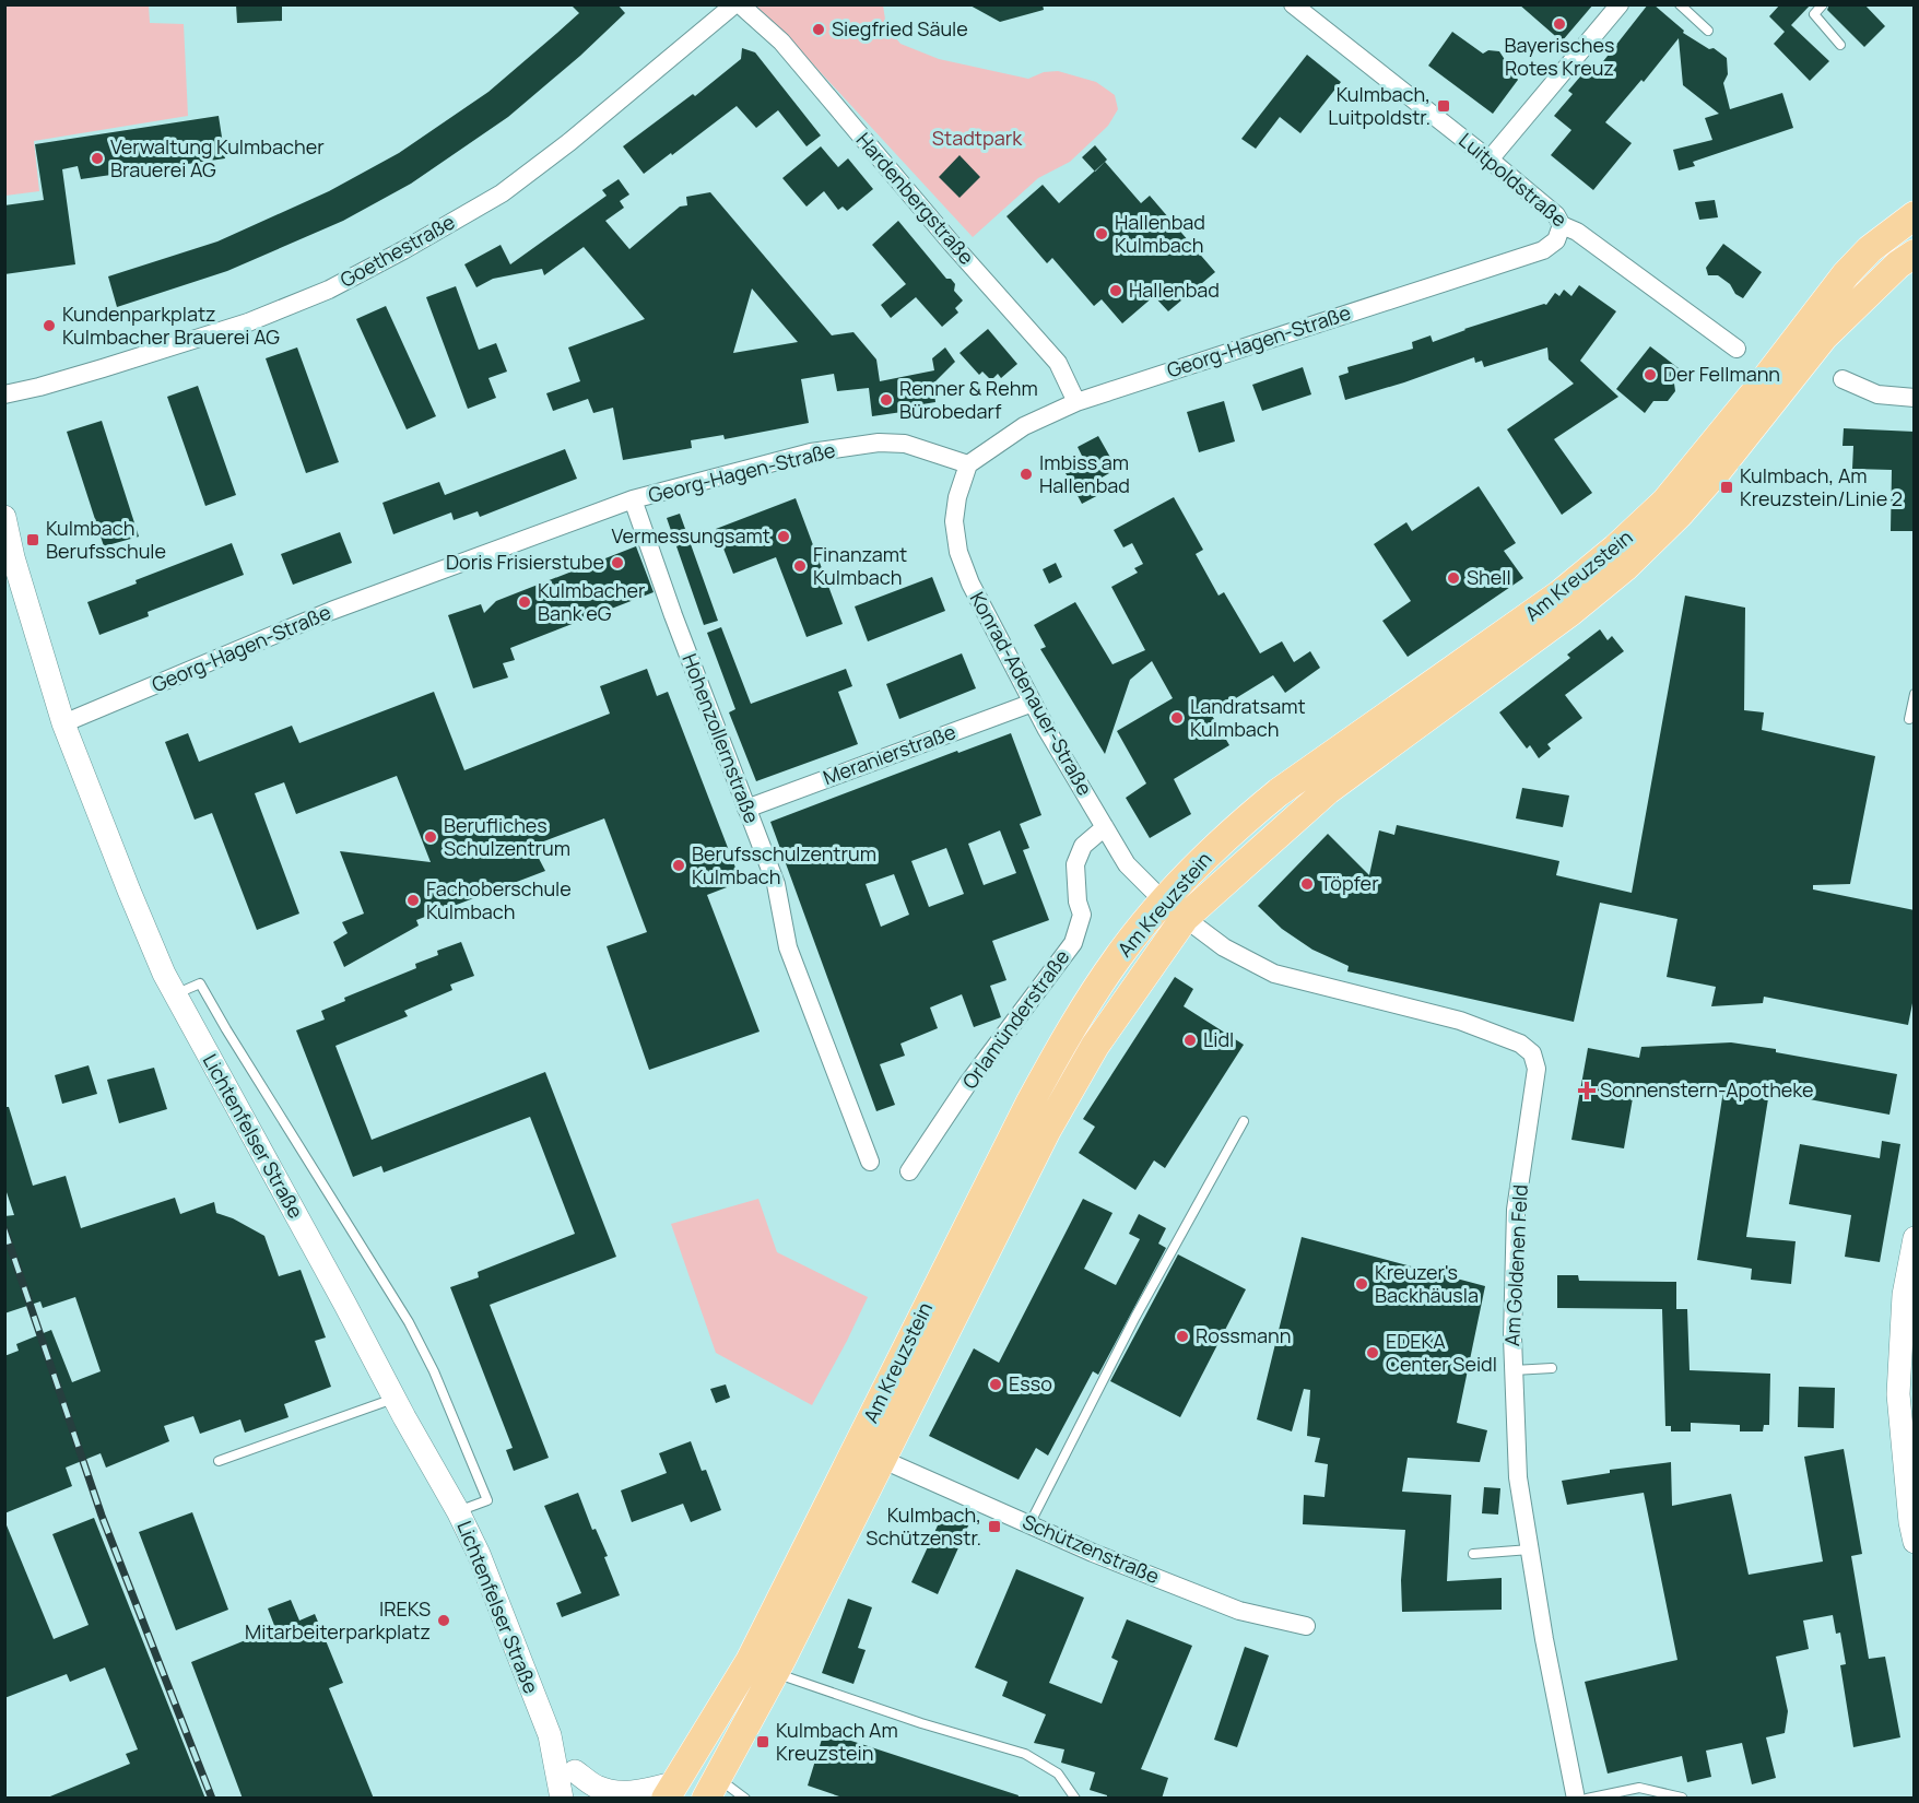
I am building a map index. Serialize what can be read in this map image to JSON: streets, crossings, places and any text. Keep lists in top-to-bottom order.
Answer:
{
  "streets": {
    "main road": ["Am Kreuzstein"],
    "street": [
      "Luitpoldstraße",
      "Hardenbergstraße",
      "Goethestraße",
      "Georg-Hagen-Straße",
      "Konrad-Adenauer-Straße",
      "Hohenzollernstraße",
      "Meranierstraße",
      "Orlamünderstraße",
      "Lichtenfelser Straße",
      "Am Goldenen Feld",
      "Schützenstraße"
    ]
  },
  "crossings": [
    ["Luitpoldstraße", "Georg-Hagen-Straße"],
    ["Hardenbergstraße", "Georg-Hagen-Straße"],
    ["Georg-Hagen-Straße", "Konrad-Adenauer-Straße"],
    ["Georg-Hagen-Straße", "Hohenzollernstraße"],
    ["Georg-Hagen-Straße", "Lichtenfelser Straße"],
    ["Am Kreuzstein", "Konrad-Adenauer-Straße"],
    ["Am Kreuzstein", "Am Goldenen Feld"],
    ["Am Kreuzstein", "Schützenstraße"],
    ["Konrad-Adenauer-Straße", "Meranierstraße"],
    ["Konrad-Adenauer-Straße", "Orlamünderstraße"],
    ["Konrad-Adenauer-Straße", "Am Goldenen Feld"],
    ["Hohenzollernstraße", "Meranierstraße"]
  ],
  "parks": ["Stadtpark"],
  "places": {
    "other": [
      "Bayerisches Rotes Kreuz",
      "Siegfried Säule",
      "Verwaltung Kulmbacher Brauerei AG",
      "Hallenbad Kulmbach",
      "Hallenbad",
      "Kundenparkplatz Kulmbacher Brauerei AG",
      "Der Fellmann",
      "Renner & Rehm Bürobedarf",
      "Imbiss am Hallenbad",
      "Vermessungsamt",
      "Doris Frisierstube",
      "Finanzamt Kulmbach",
      "Shell",
      "Kulmbacher Bank eG",
      "Landratsamt Kulmbach",
      "Berufliches Schulzentrum",
      "Berufsschulzentrum Kulmbach",
      "Töpfer",
      "Fachoberschule Kulmbach",
      "Lidl",
      "Kreuzer's Backhäusla",
      "Rossmann",
      "EDEKA Center Seidl",
      "Esso",
      "IREKS Mitarbeiterparkplatz"
    ],
    "transit": [
      "Kulmbach, Luitpoldstr.",
      "Kulmbach, Am Kreuzstein/Linie 2",
      "Kulmbach Berufsschule",
      "Kulmbach, Schützenstr.",
      "Kulmbach Am Kreuzstein"
    ],
    "health": ["Sonnenstern-Apotheke"]
  }
}
